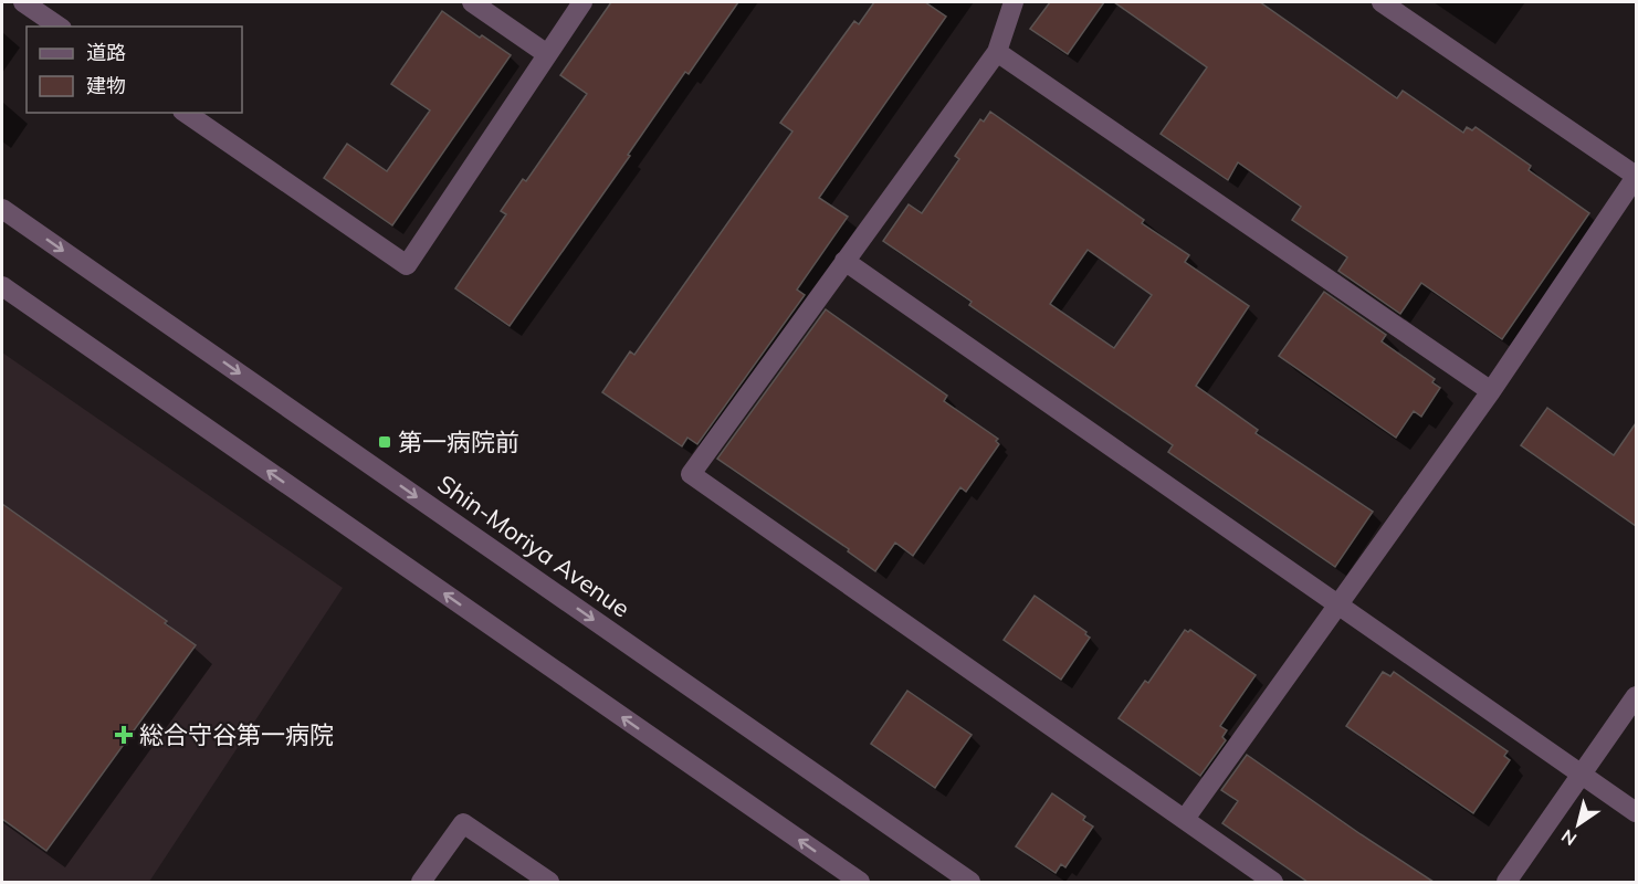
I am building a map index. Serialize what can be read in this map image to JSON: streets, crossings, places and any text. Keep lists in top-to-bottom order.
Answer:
{
  "streets": {
    "street": ["Shin-Moriya Avenue"]
  },
  "places": {
    "transit": ["第一病院前"],
    "health": ["総合守谷第一病院"]
  },
  "legend": ["道路", "建物"],
  "north": "bottom left"
}
